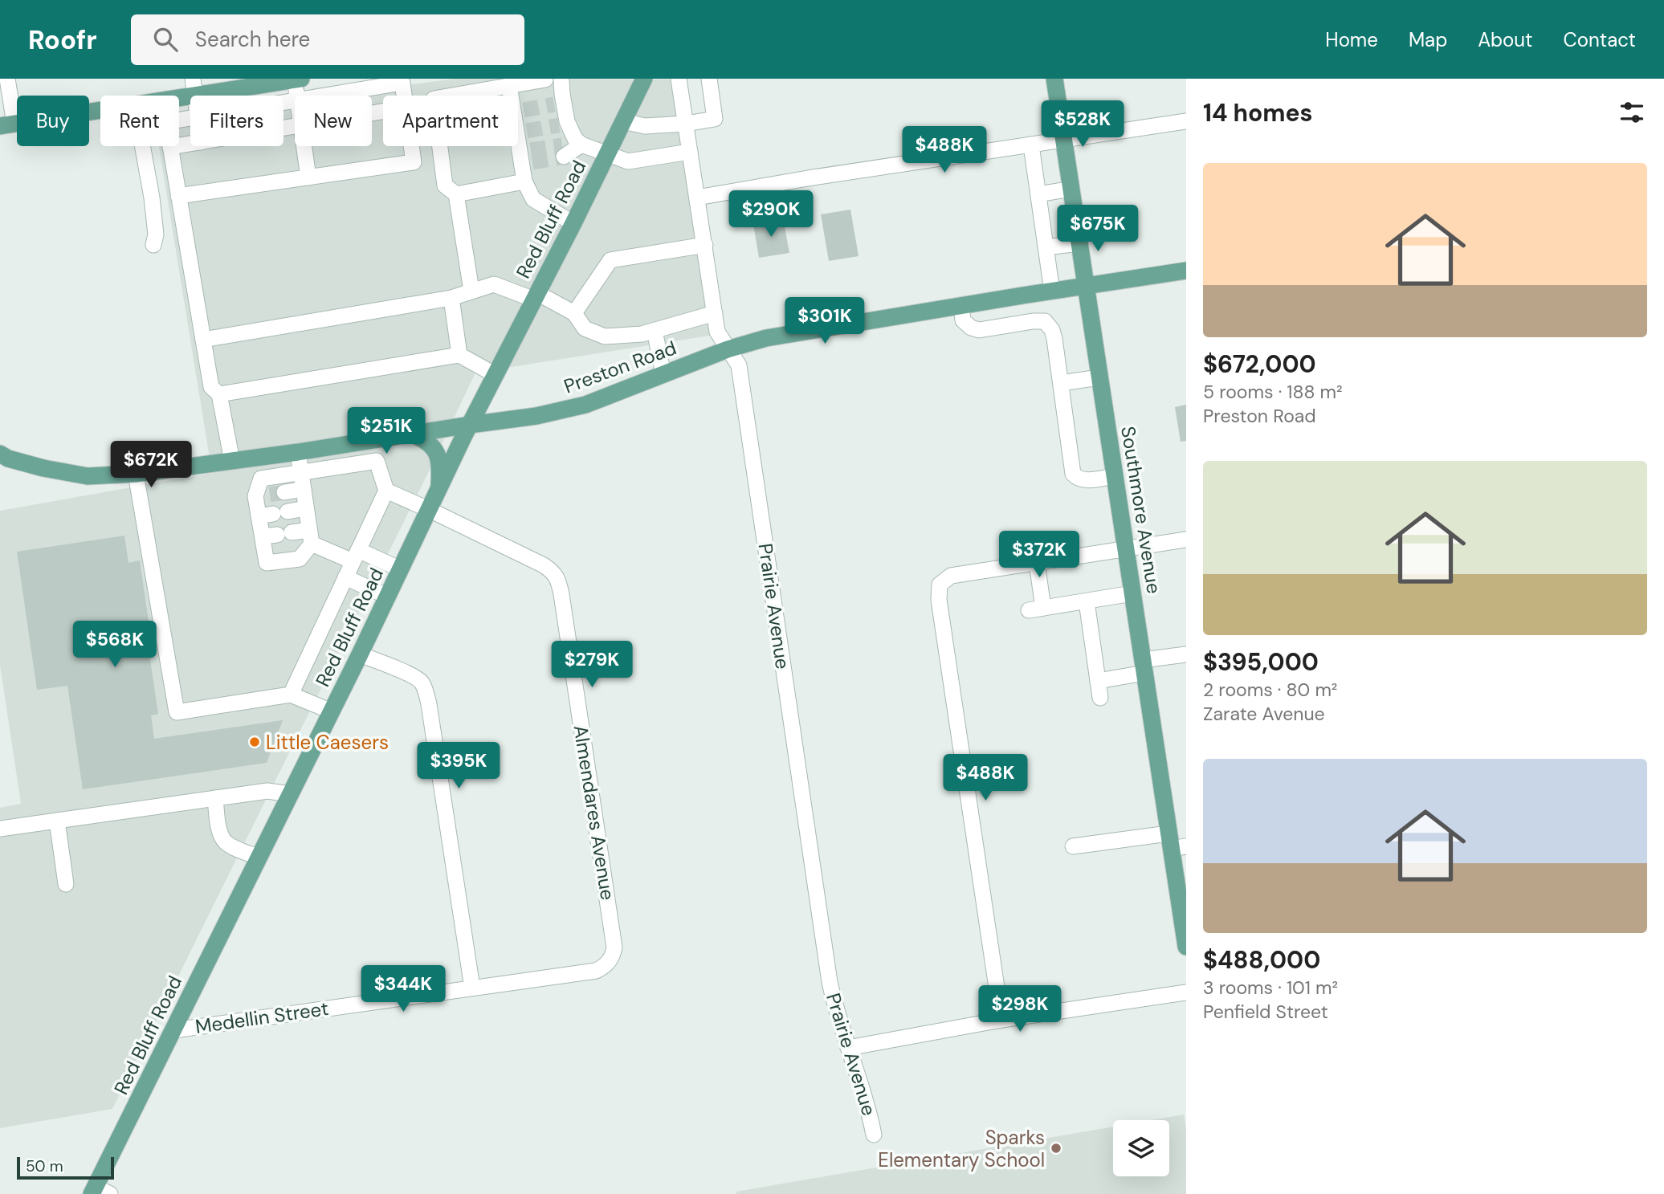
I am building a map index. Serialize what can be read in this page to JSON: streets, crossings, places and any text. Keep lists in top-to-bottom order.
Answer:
{
  "streets": {
    "main road": ["Red Bluff Road", "Preston Road", "Southmore Avenue"],
    "street": ["Prairie Avenue", "Almendares Avenue", "Medellin Street"]
  },
  "crossings": [
    ["Red Bluff Road", "Preston Road"],
    ["Red Bluff Road", "Almendares Avenue"],
    ["Red Bluff Road", "Medellin Street"],
    ["Preston Road", "Southmore Avenue"],
    ["Preston Road", "Prairie Avenue"],
    ["Almendares Avenue", "Medellin Street"]
  ],
  "places": ["Little Caesers", "Sparks Elementary School"],
  "scale_bar": "50 m",
  "page": {
    "header": "Roofr",
    "search": "Search here",
    "nav": [
      "Home",
      "Map",
      "About",
      "Contact"
    ],
    "heading": "14 homes",
    "chip": [
      "Buy",
      "Rent",
      "Filters",
      "New",
      "Apartment"
    ],
    "price": [
      "$528K",
      "$488K",
      "$290K",
      "$675K",
      "$301K",
      "$251K",
      "$672K",
      "$372K",
      "$568K",
      "$279K",
      "$395K",
      "$488K",
      "$344K",
      "$298K"
    ],
    "list": [
      {
        "name": "$672,000",
        "note": "5 rooms · 188 m² · Preston Road"
      },
      {
        "name": "$395,000",
        "note": "2 rooms · 80 m² · Zarate Avenue"
      },
      {
        "name": "$488,000",
        "note": "3 rooms · 101 m² · Penfield Street"
      }
    ],
    "scale": "50 m"
  }
}
